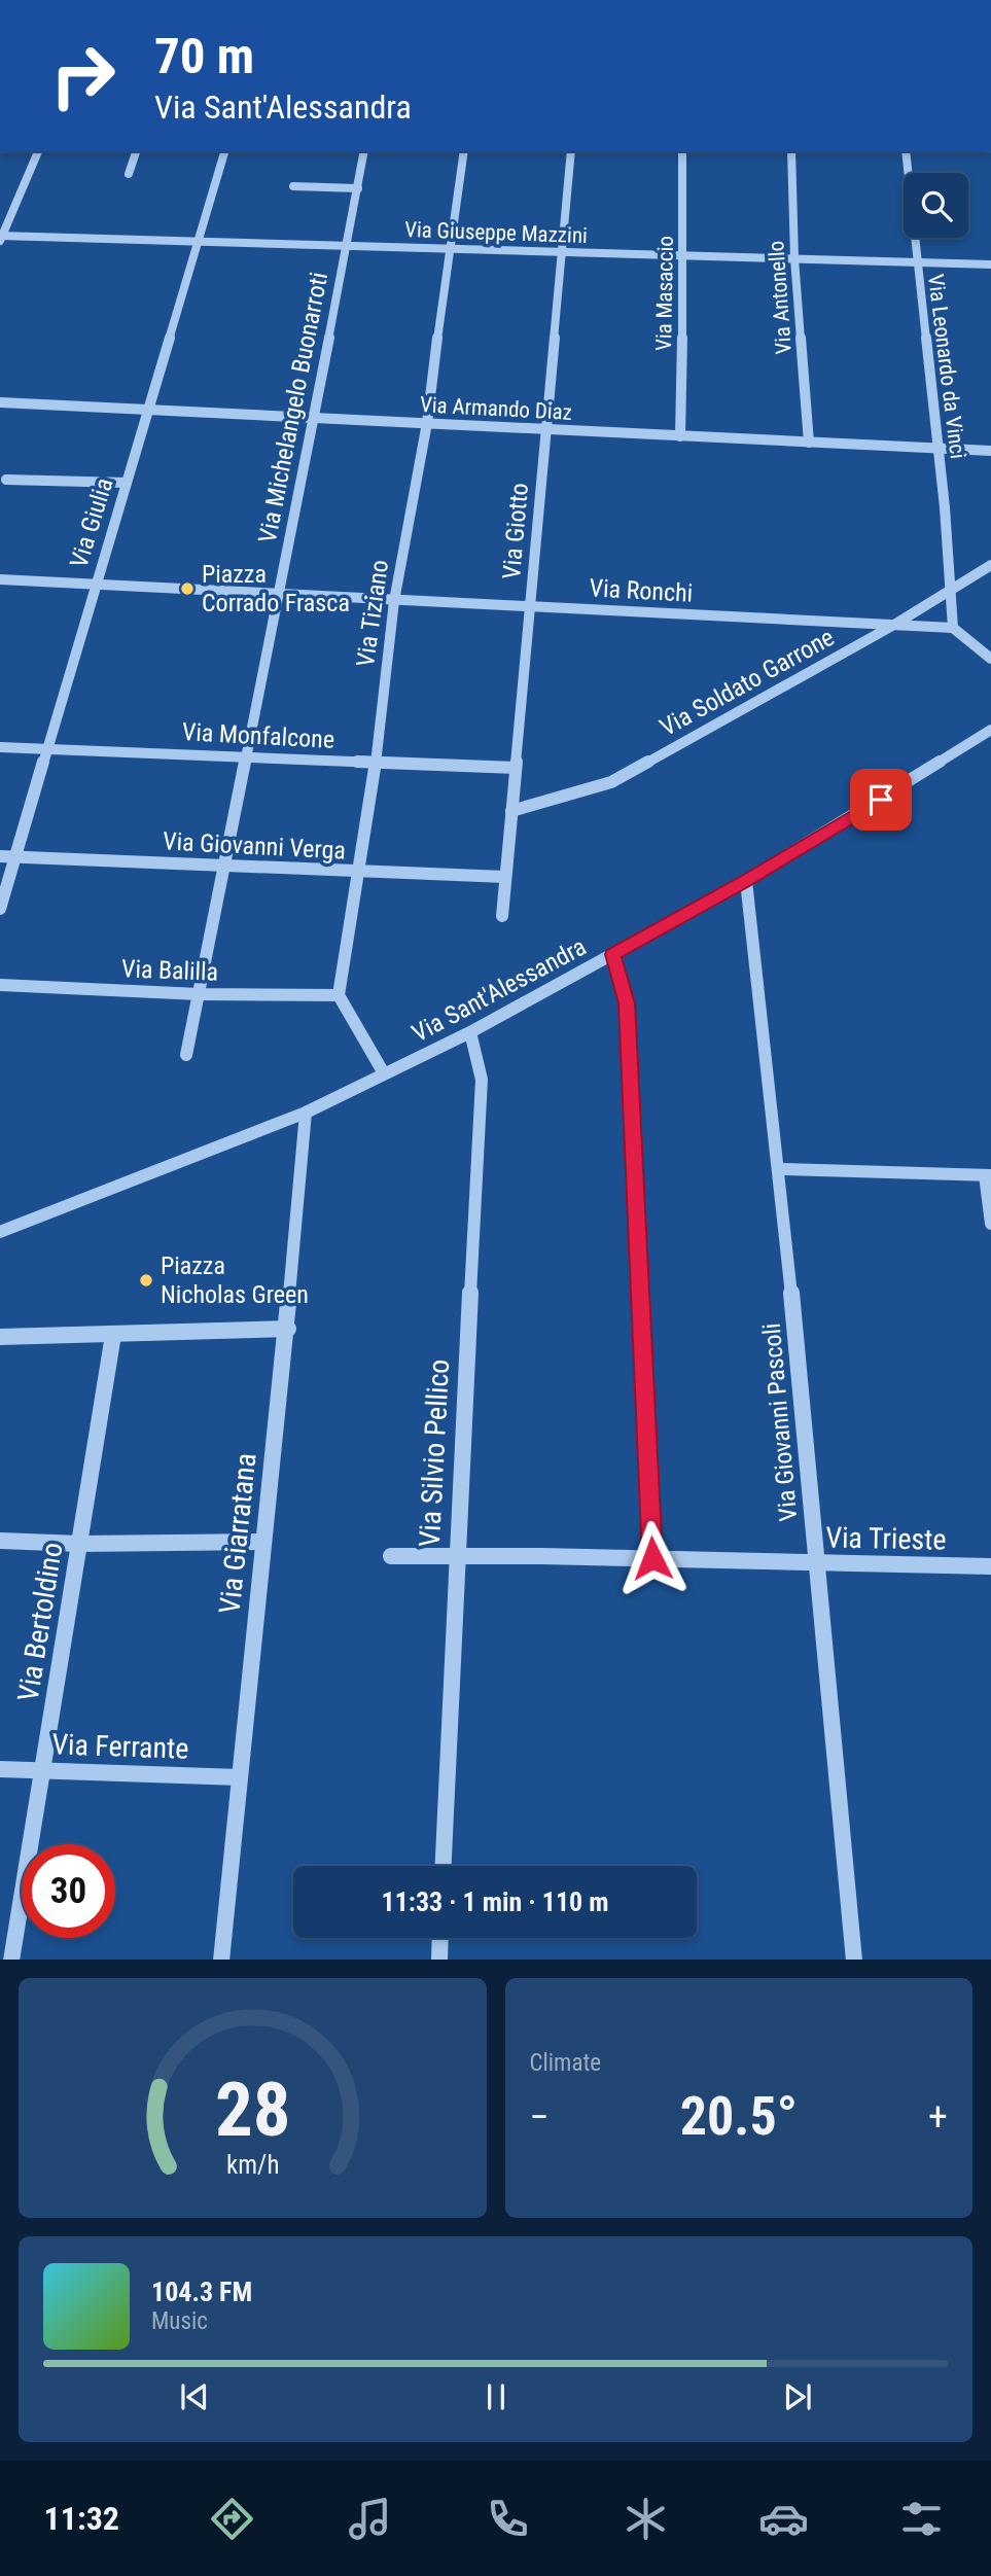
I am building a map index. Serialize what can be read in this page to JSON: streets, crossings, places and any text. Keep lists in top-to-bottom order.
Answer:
{
  "streets": {
    "street": [
      "Via Giuseppe Mazzini",
      "Via Masaccio",
      "Via Antonello",
      "Via Leonardo da Vinci",
      "Via Michelangelo Buonarroti",
      "Via Armando Diaz",
      "Via Giulia",
      "Via Giotto",
      "Via Ronchi",
      "Via Tiziano",
      "Via Soldato Garrone",
      "Via Monfalcone",
      "Via Giovanni Verga",
      "Via Balilla",
      "Via Sant'Alessandra",
      "Via Giovanni Pascoli",
      "Via Silvio Pellico",
      "Via Giarratana",
      "Via Trieste",
      "Via Bertoldino",
      "Via Ferrante"
    ]
  },
  "crossings": [
    ["Via Giuseppe Mazzini", "Via Masaccio"],
    ["Via Giuseppe Mazzini", "Via Antonello"],
    ["Via Giuseppe Mazzini", "Via Leonardo da Vinci"],
    ["Via Giuseppe Mazzini", "Via Michelangelo Buonarroti"],
    ["Via Giuseppe Mazzini", "Via Giulia"],
    ["Via Giuseppe Mazzini", "Via Giotto"],
    ["Via Giuseppe Mazzini", "Via Tiziano"],
    ["Via Masaccio", "Via Armando Diaz"],
    ["Via Antonello", "Via Armando Diaz"],
    ["Via Leonardo da Vinci", "Via Armando Diaz"],
    ["Via Leonardo da Vinci", "Via Ronchi"],
    ["Via Leonardo da Vinci", "Via Soldato Garrone"],
    ["Via Michelangelo Buonarroti", "Via Armando Diaz"],
    ["Via Michelangelo Buonarroti", "Via Ronchi"],
    ["Via Michelangelo Buonarroti", "Via Monfalcone"],
    ["Via Michelangelo Buonarroti", "Via Giovanni Verga"],
    ["Via Michelangelo Buonarroti", "Via Balilla"],
    ["Via Armando Diaz", "Via Giulia"],
    ["Via Armando Diaz", "Via Giotto"],
    ["Via Armando Diaz", "Via Tiziano"],
    ["Via Giulia", "Via Monfalcone"],
    ["Via Giulia", "Via Giovanni Verga"],
    ["Via Giotto", "Via Ronchi"],
    ["Via Giotto", "Via Soldato Garrone"],
    ["Via Giotto", "Via Monfalcone"],
    ["Via Giotto", "Via Giovanni Verga"],
    ["Via Ronchi", "Via Tiziano"],
    ["Via Ronchi", "Via Soldato Garrone"],
    ["Via Tiziano", "Via Monfalcone"],
    ["Via Tiziano", "Via Giovanni Verga"],
    ["Via Tiziano", "Via Balilla"],
    ["Via Sant'Alessandra", "Via Giovanni Pascoli"],
    ["Via Sant'Alessandra", "Via Silvio Pellico"],
    ["Via Sant'Alessandra", "Via Giarratana"],
    ["Via Giovanni Pascoli", "Via Trieste"],
    ["Via Silvio Pellico", "Via Trieste"],
    ["Via Giarratana", "Via Ferrante"],
    ["Via Bertoldino", "Via Ferrante"]
  ],
  "places": ["Piazza Corrado Frasca", "Piazza Nicholas Green"],
  "page": {
    "turn": ["70 m", "Via Sant'Alessandra"],
    "limit": "30",
    "trip": "11:33 · 1 min · 110 m",
    "tile": "Climate",
    "heat": ["−", "20.5°", "+"],
    "song": ["104.3 FM", "Music"],
    "tabs": "11:32",
    "gauge": ["28", "km/h"]
  }
}
